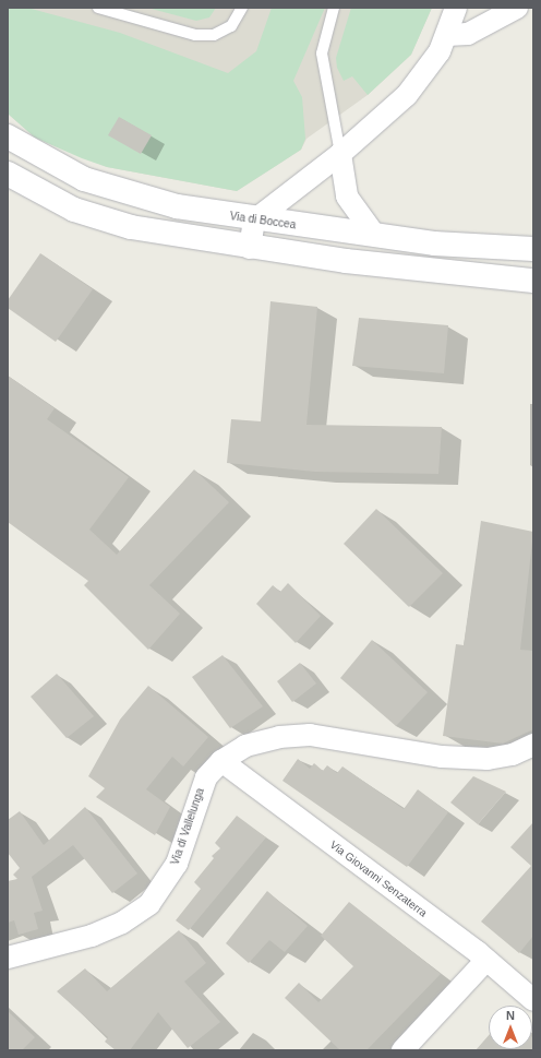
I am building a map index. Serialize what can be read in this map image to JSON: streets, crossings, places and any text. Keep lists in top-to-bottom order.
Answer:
{
  "streets": {
    "main road": ["Via di Boccea"],
    "street": ["Via di Vallelunga", "Via Giovanni Senzaterra"]
  },
  "crossings": [
    ["Via di Vallelunga", "Via Giovanni Senzaterra"]
  ],
  "north": "top"
}
